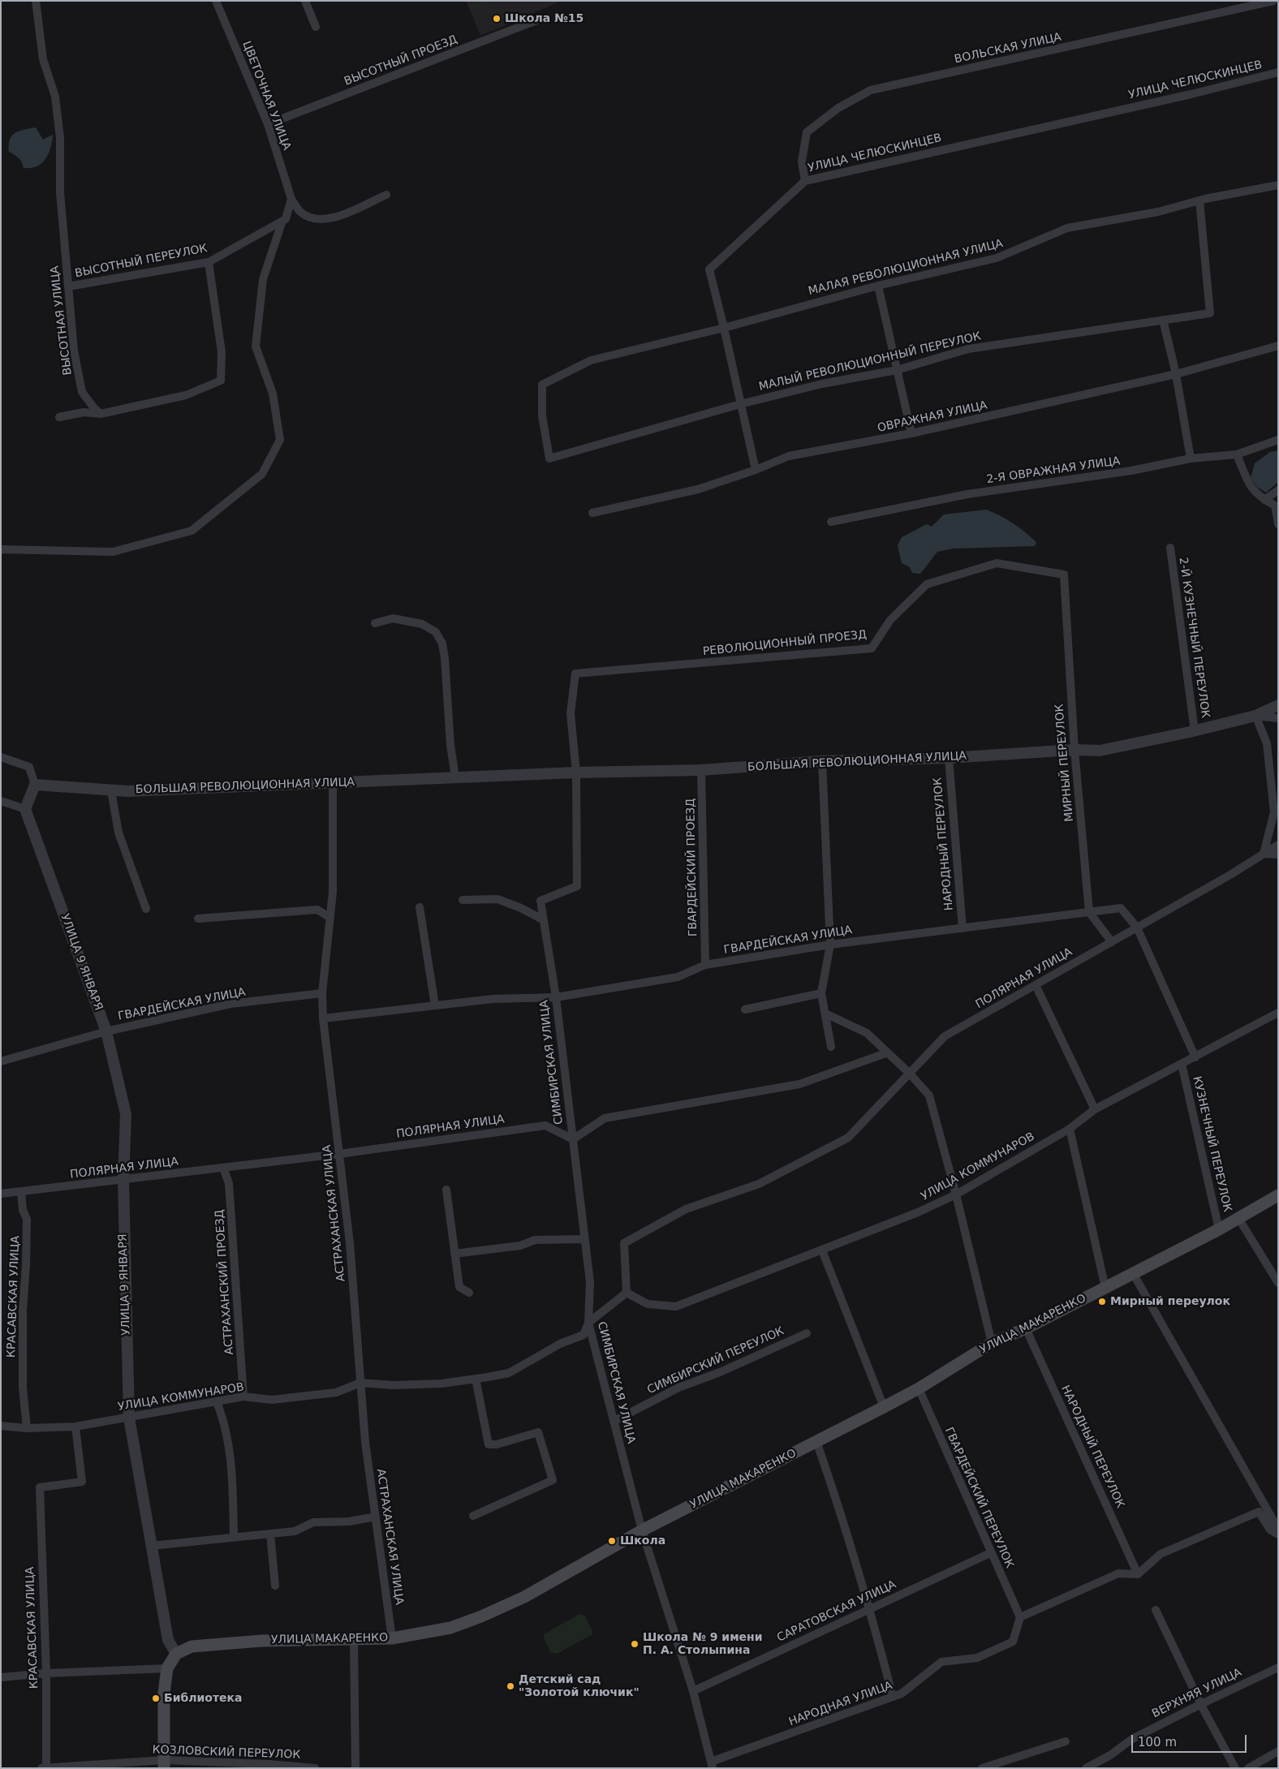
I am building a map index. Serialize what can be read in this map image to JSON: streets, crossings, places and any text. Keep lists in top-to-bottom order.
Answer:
{
  "streets": {
    "main road": ["УЛИЦА МАКАРЕНКО"],
    "street": [
      "ВОЛЬСКАЯ УЛИЦА",
      "ВЫСОТНЫЙ ПРОЕЗД",
      "УЛИЦА ЧЕЛЮСКИНЦЕВ",
      "ЦВЕТОЧНАЯ УЛИЦА",
      "ВЫСОТНЫЙ ПЕРЕУЛОК",
      "МАЛАЯ РЕВОЛЮЦИОННАЯ УЛИЦА",
      "ВЫСОТНАЯ УЛИЦА",
      "МАЛЫЙ РЕВОЛЮЦИОННЫЙ ПЕРЕУЛОК",
      "ОВРАЖНАЯ УЛИЦА",
      "2-Я ОВРАЖНАЯ УЛИЦА",
      "2-Й КУЗНЕЧНЫЙ ПЕРЕУЛОК",
      "РЕВОЛЮЦИОННЫЙ ПРОЕЗД",
      "БОЛЬШАЯ РЕВОЛЮЦИОННАЯ УЛИЦА",
      "МИРНЫЙ ПЕРЕУЛОК",
      "НАРОДНЫЙ ПЕРЕУЛОК",
      "ГВАРДЕЙСКИЙ ПРОЕЗД",
      "ГВАРДЕЙСКАЯ УЛИЦА",
      "УЛИЦА 9 ЯНВАРЯ",
      "ПОЛЯРНАЯ УЛИЦА",
      "СИМБИРСКАЯ УЛИЦА",
      "КУЗНЕЧНЫЙ ПЕРЕУЛОК",
      "УЛИЦА КОММУНАРОВ",
      "АСТРАХАНСКАЯ УЛИЦА",
      "АСТРАХАНСКИЙ ПРОЕЗД",
      "КРАСАВСКАЯ УЛИЦА",
      "СИМБИРСКИЙ ПЕРЕУЛОК",
      "ГВАРДЕЙСКИЙ ПЕРЕУЛОК",
      "САРАТОВСКАЯ УЛИЦА",
      "ВЕРХНЯЯ УЛИЦА",
      "НАРОДНАЯ УЛИЦА",
      "КОЗЛОВСКИЙ ПЕРЕУЛОК"
    ]
  },
  "crossings": [
    ["ВОЛЬСКАЯ УЛИЦА", "УЛИЦА ЧЕЛЮСКИНЦЕВ"],
    ["ВЫСОТНЫЙ ПРОЕЗД", "ЦВЕТОЧНАЯ УЛИЦА"],
    ["УЛИЦА ЧЕЛЮСКИНЦЕВ", "МАЛАЯ РЕВОЛЮЦИОННАЯ УЛИЦА"],
    ["УЛИЦА ЧЕЛЮСКИНЦЕВ", "МАЛЫЙ РЕВОЛЮЦИОННЫЙ ПЕРЕУЛОК"],
    ["УЛИЦА ЧЕЛЮСКИНЦЕВ", "ОВРАЖНАЯ УЛИЦА"],
    ["ВЫСОТНЫЙ ПЕРЕУЛОК", "ВЫСОТНАЯ УЛИЦА"],
    ["МАЛАЯ РЕВОЛЮЦИОННАЯ УЛИЦА", "МАЛЫЙ РЕВОЛЮЦИОННЫЙ ПЕРЕУЛОК"],
    ["2-Й КУЗНЕЧНЫЙ ПЕРЕУЛОК", "БОЛЬШАЯ РЕВОЛЮЦИОННАЯ УЛИЦА"],
    ["РЕВОЛЮЦИОННЫЙ ПРОЕЗД", "БОЛЬШАЯ РЕВОЛЮЦИОННАЯ УЛИЦА"],
    ["РЕВОЛЮЦИОННЫЙ ПРОЕЗД", "МИРНЫЙ ПЕРЕУЛОК"],
    ["РЕВОЛЮЦИОННЫЙ ПРОЕЗД", "СИМБИРСКАЯ УЛИЦА"],
    ["БОЛЬШАЯ РЕВОЛЮЦИОННАЯ УЛИЦА", "МИРНЫЙ ПЕРЕУЛОК"],
    ["БОЛЬШАЯ РЕВОЛЮЦИОННАЯ УЛИЦА", "НАРОДНЫЙ ПЕРЕУЛОК"],
    ["БОЛЬШАЯ РЕВОЛЮЦИОННАЯ УЛИЦА", "ГВАРДЕЙСКИЙ ПРОЕЗД"],
    ["БОЛЬШАЯ РЕВОЛЮЦИОННАЯ УЛИЦА", "СИМБИРСКАЯ УЛИЦА"],
    ["БОЛЬШАЯ РЕВОЛЮЦИОННАЯ УЛИЦА", "АСТРАХАНСКАЯ УЛИЦА"],
    ["МИРНЫЙ ПЕРЕУЛОК", "ГВАРДЕЙСКАЯ УЛИЦА"],
    ["НАРОДНЫЙ ПЕРЕУЛОК", "ГВАРДЕЙСКАЯ УЛИЦА"],
    ["НАРОДНЫЙ ПЕРЕУЛОК", "УЛИЦА МАКАРЕНКО"],
    ["ГВАРДЕЙСКИЙ ПРОЕЗД", "ГВАРДЕЙСКАЯ УЛИЦА"],
    ["ГВАРДЕЙСКАЯ УЛИЦА", "УЛИЦА 9 ЯНВАРЯ"],
    ["ГВАРДЕЙСКАЯ УЛИЦА", "ПОЛЯРНАЯ УЛИЦА"],
    ["ГВАРДЕЙСКАЯ УЛИЦА", "СИМБИРСКАЯ УЛИЦА"],
    ["ГВАРДЕЙСКАЯ УЛИЦА", "АСТРАХАНСКАЯ УЛИЦА"],
    ["УЛИЦА 9 ЯНВАРЯ", "ПОЛЯРНАЯ УЛИЦА"],
    ["УЛИЦА 9 ЯНВАРЯ", "УЛИЦА КОММУНАРОВ"],
    ["УЛИЦА 9 ЯНВАРЯ", "УЛИЦА МАКАРЕНКО"],
    ["ПОЛЯРНАЯ УЛИЦА", "СИМБИРСКАЯ УЛИЦА"],
    ["ПОЛЯРНАЯ УЛИЦА", "УЛИЦА КОММУНАРОВ"],
    ["ПОЛЯРНАЯ УЛИЦА", "АСТРАХАНСКАЯ УЛИЦА"],
    ["ПОЛЯРНАЯ УЛИЦА", "АСТРАХАНСКИЙ ПРОЕЗД"],
    ["ПОЛЯРНАЯ УЛИЦА", "КРАСАВСКАЯ УЛИЦА"],
    ["СИМБИРСКАЯ УЛИЦА", "УЛИЦА КОММУНАРОВ"],
    ["СИМБИРСКАЯ УЛИЦА", "УЛИЦА МАКАРЕНКО"],
    ["СИМБИРСКАЯ УЛИЦА", "СИМБИРСКИЙ ПЕРЕУЛОК"],
    ["СИМБИРСКАЯ УЛИЦА", "САРАТОВСКАЯ УЛИЦА"],
    ["СИМБИРСКАЯ УЛИЦА", "НАРОДНАЯ УЛИЦА"],
    ["КУЗНЕЧНЫЙ ПЕРЕУЛОК", "УЛИЦА КОММУНАРОВ"],
    ["КУЗНЕЧНЫЙ ПЕРЕУЛОК", "УЛИЦА МАКАРЕНКО"],
    ["УЛИЦА КОММУНАРОВ", "АСТРАХАНСКАЯ УЛИЦА"],
    ["УЛИЦА КОММУНАРОВ", "АСТРАХАНСКИЙ ПРОЕЗД"],
    ["УЛИЦА КОММУНАРОВ", "КРАСАВСКАЯ УЛИЦА"],
    ["АСТРАХАНСКАЯ УЛИЦА", "УЛИЦА МАКАРЕНКО"],
    ["КРАСАВСКАЯ УЛИЦА", "КОЗЛОВСКИЙ ПЕРЕУЛОК"],
    ["УЛИЦА МАКАРЕНКО", "ГВАРДЕЙСКИЙ ПЕРЕУЛОК"],
    ["ГВАРДЕЙСКИЙ ПЕРЕУЛОК", "САРАТОВСКАЯ УЛИЦА"],
    ["ГВАРДЕЙСКИЙ ПЕРЕУЛОК", "НАРОДНАЯ УЛИЦА"]
  ],
  "places": [
    "Школа №15",
    "Мирный переулок",
    "Школа",
    "Школа № 9 имени П. А. Столыпина",
    "Детский сад \"Золотой ключик\"",
    "Библиотека"
  ],
  "scale_bar": "100 m"
}
